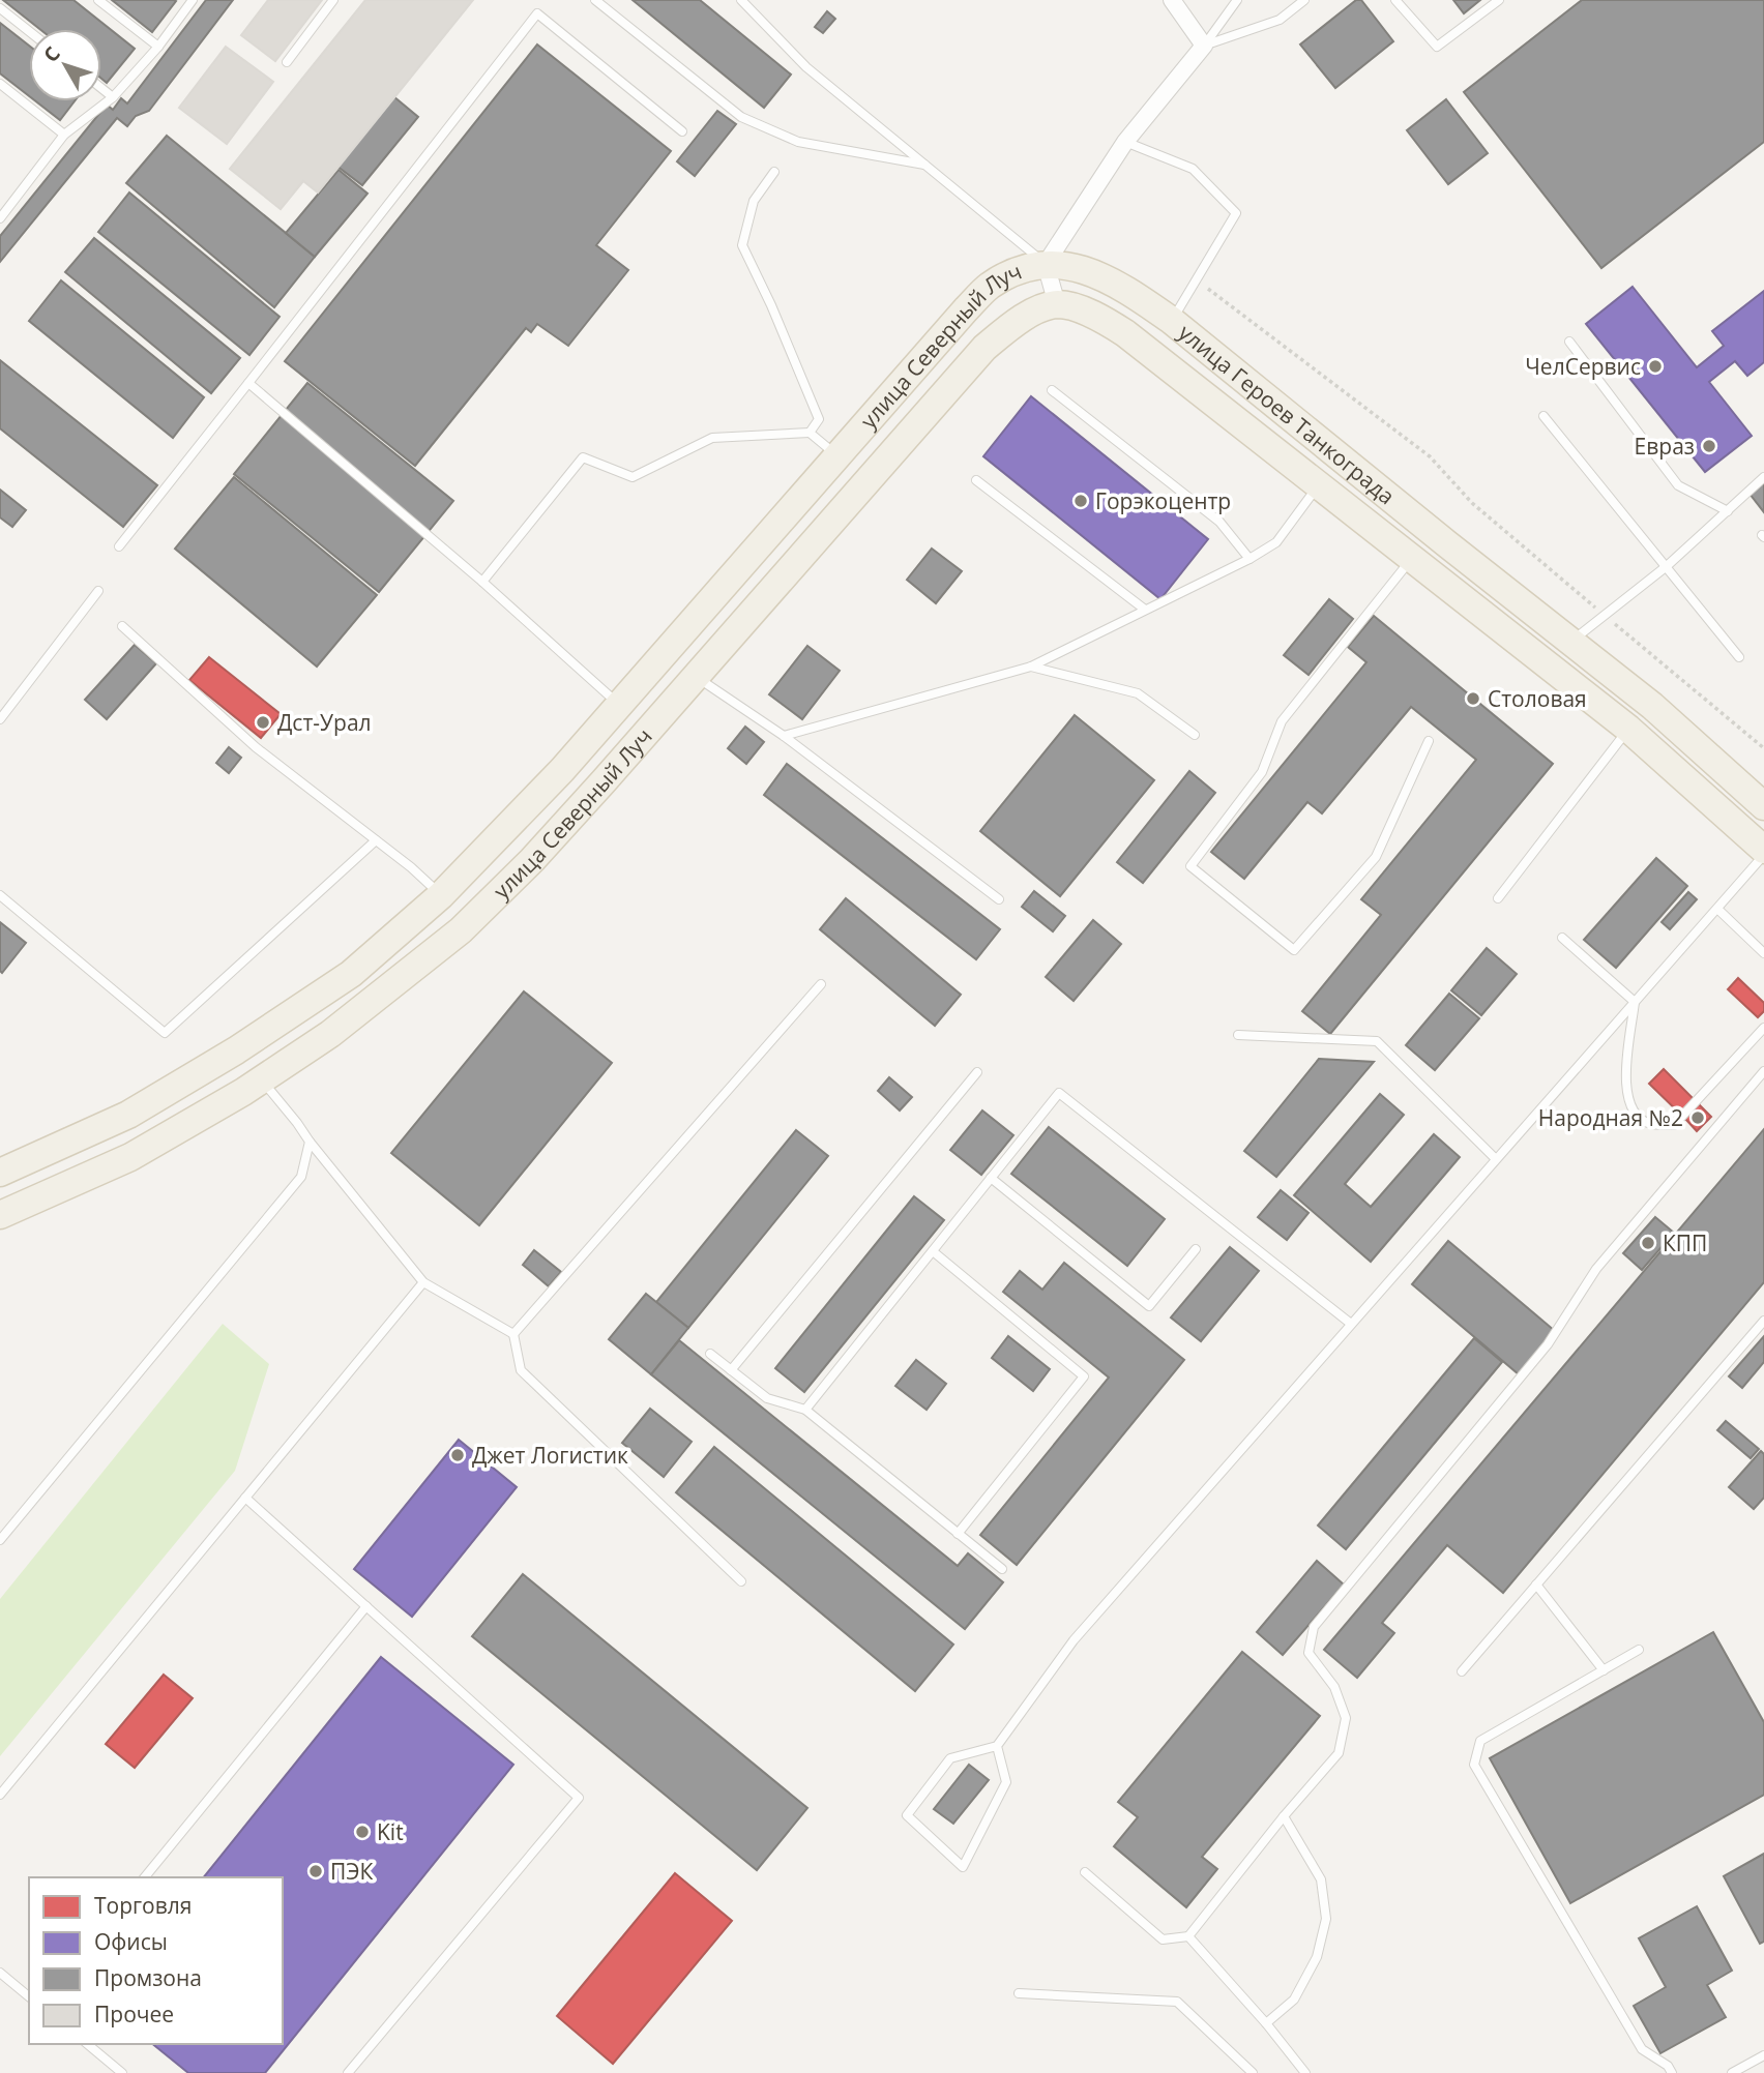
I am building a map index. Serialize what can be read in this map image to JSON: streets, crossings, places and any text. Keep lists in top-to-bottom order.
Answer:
{
  "streets": {
    "main road": ["улица Северный Луч", "улица Героев Танкограда"]
  },
  "crossings": [
    ["улица Северный Луч", "улица Героев Танкограда"]
  ],
  "places": [
    "ЧелСервис",
    "Евраз",
    "Горэкоцентр",
    "Столовая",
    "Дст-Урал",
    "Народная №2",
    "КПП",
    "Джет Логистик",
    "Kit",
    "ПЭК"
  ],
  "legend": [
    "Торговля",
    "Офисы",
    "Промзона",
    "Прочее"
  ],
  "north": "top left"
}
